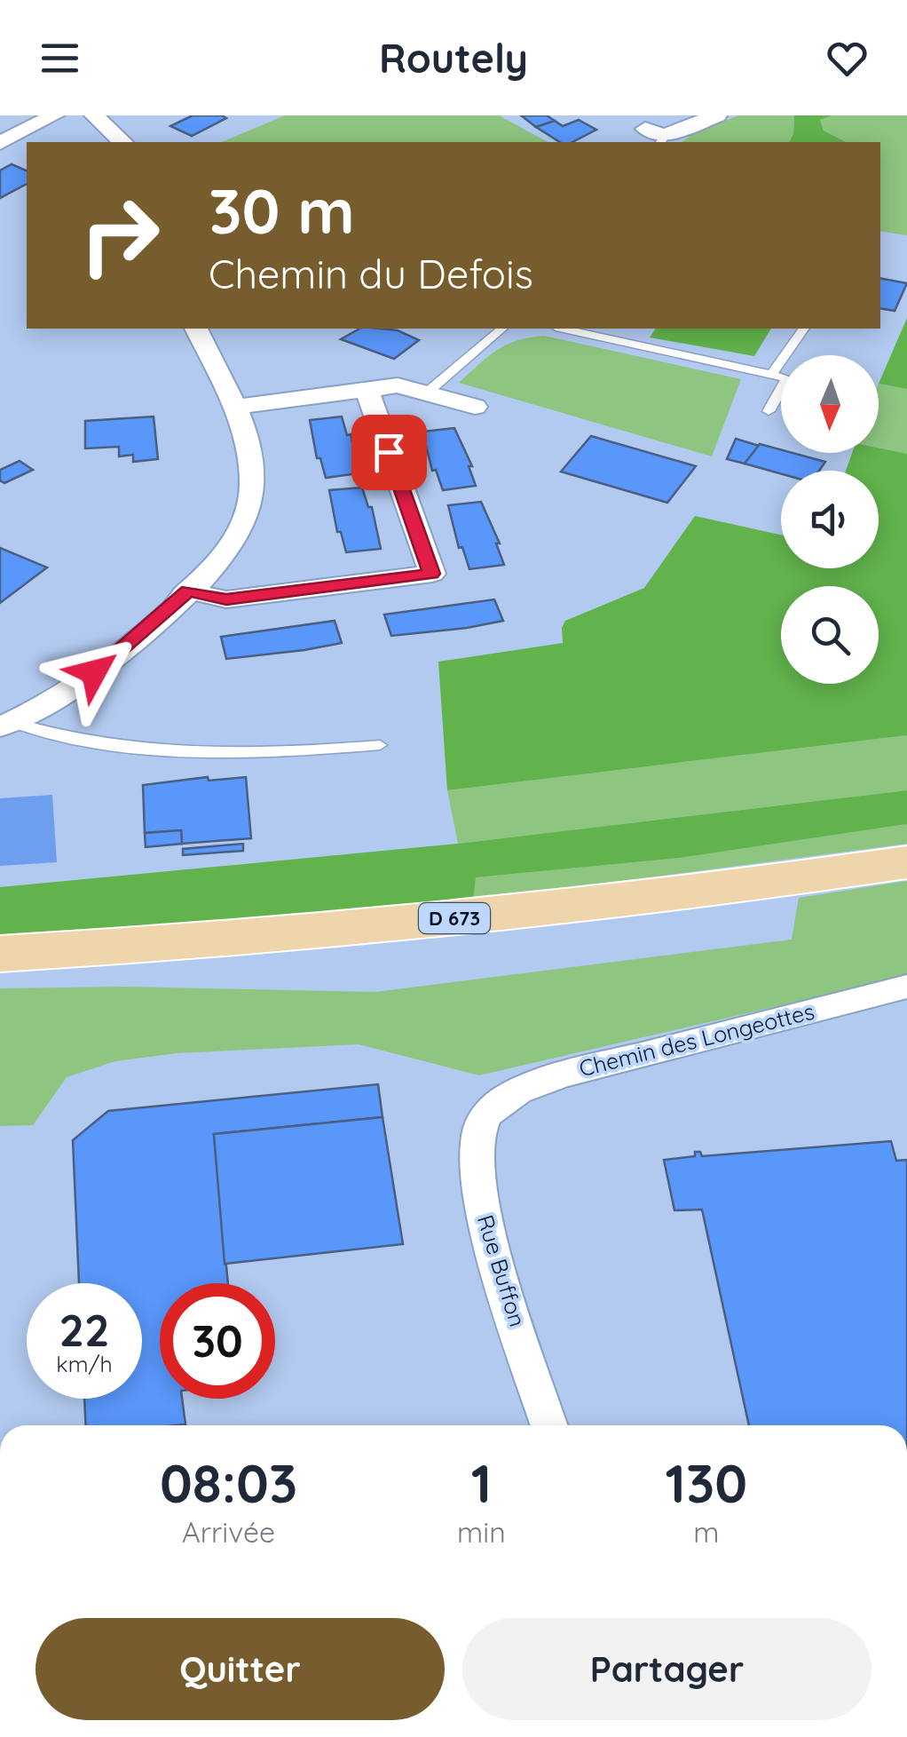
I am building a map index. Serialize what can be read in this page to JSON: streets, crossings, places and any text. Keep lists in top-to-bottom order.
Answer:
{
  "streets": {
    "main road": ["D 673"],
    "street": ["Chemin des Longeottes", "Rue Buffon"]
  },
  "crossings": [
    ["Chemin des Longeottes", "Rue Buffon"]
  ],
  "north": "bottom",
  "page": {
    "header": "Routely",
    "turn": ["30 m", "Chemin du Defois"],
    "speed": "22 km/h",
    "limit": "30",
    "eta": [
      "08:03",
      "Arrivée",
      "1",
      "min",
      "130",
      "m"
    ],
    "buttons": ["Quitter", "Partager"]
  }
}
